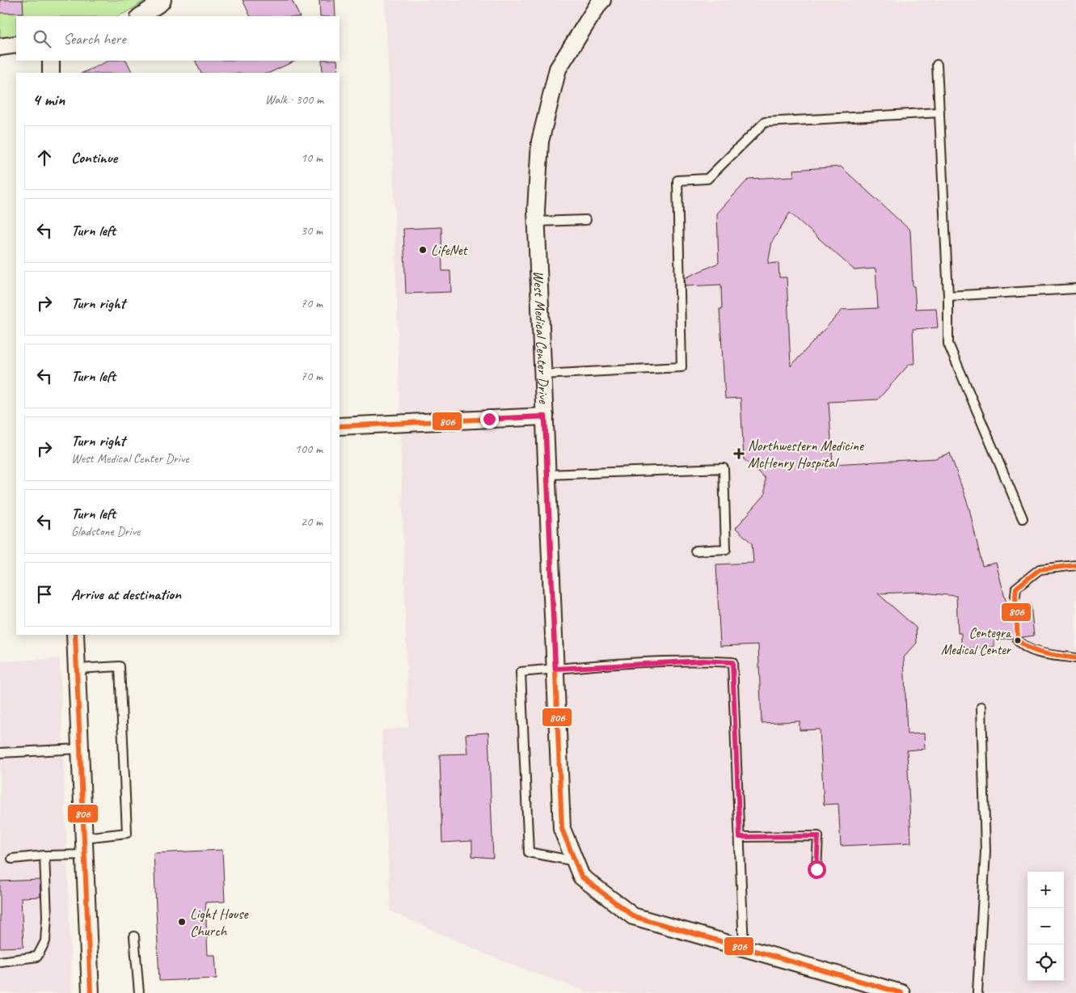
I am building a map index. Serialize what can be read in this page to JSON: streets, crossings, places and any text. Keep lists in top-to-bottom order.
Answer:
{
  "streets": {
    "street": ["West Medical Center Drive"]
  },
  "places": {
    "other": ["LifeNet", "Centegra Medical Center", "Light House Church"],
    "health": ["Northwestern Medicine McHenry Hospital"]
  },
  "lines": ["transit line 806"],
  "page": {
    "search": "Search here",
    "heading": ["4 min", "Walk · 300 m"],
    "list": [
      ["Continue", "10 m"],
      ["Turn left", "30 m"],
      ["Turn right", "70 m"],
      ["Turn left", "70 m"],
      ["Turn right", "West Medical Center Drive", "100 m"],
      ["Turn left", "Gladstone Drive", "20 m"],
      "Arrive at destination"
    ],
    "map_buttons": ["+", "−"]
  }
}
